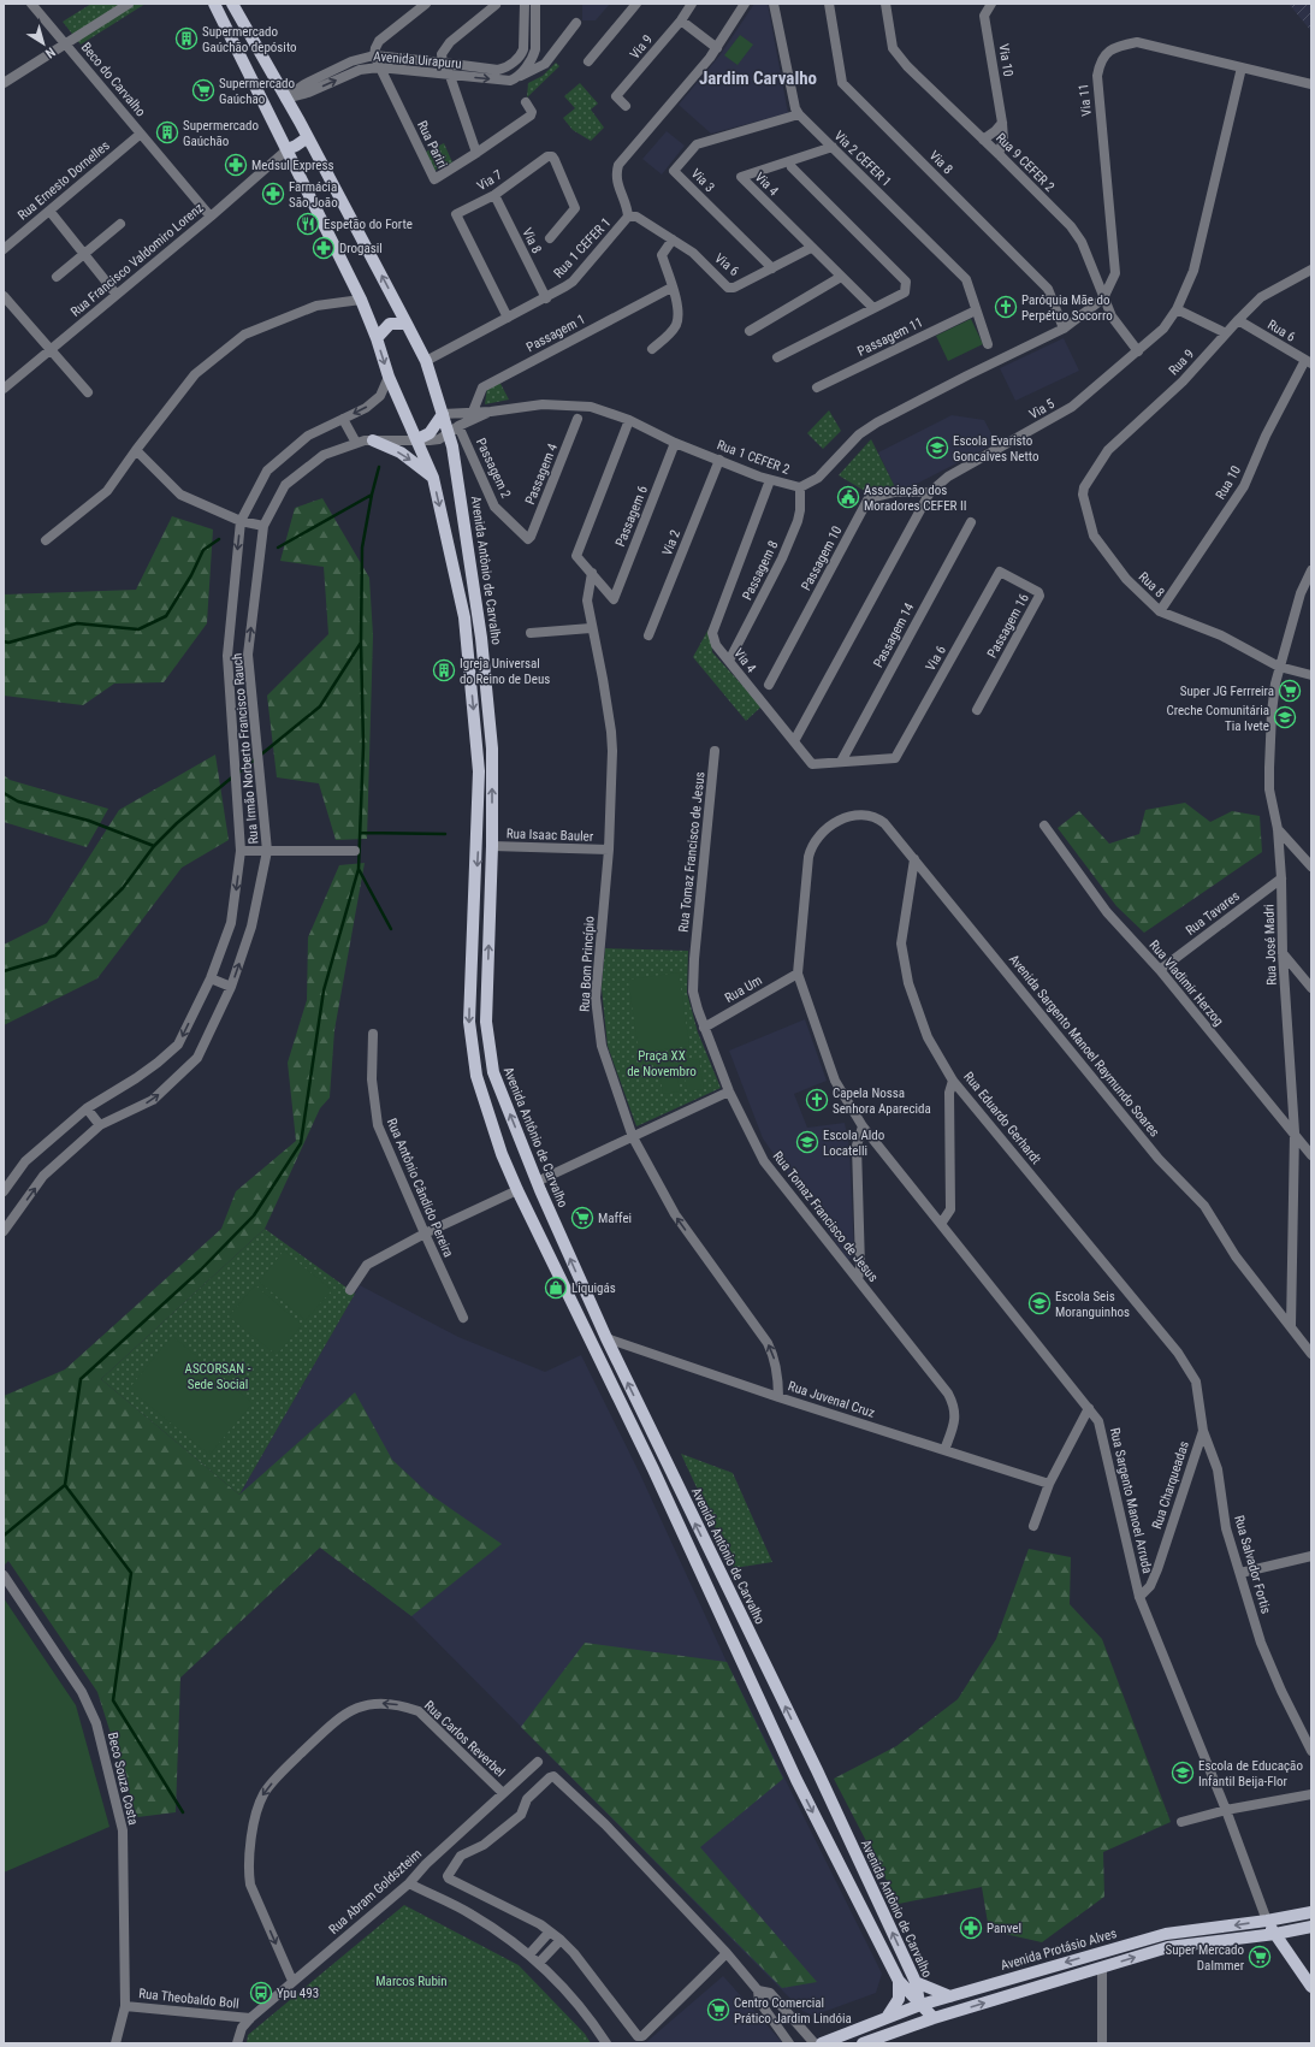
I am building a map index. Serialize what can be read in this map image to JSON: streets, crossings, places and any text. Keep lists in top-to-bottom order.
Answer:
{
  "streets": {
    "main road": ["Avenida Antônio de Carvalho", "Avenida Protásio Alves"],
    "street": [
      "Via 9",
      "Avenida Uirapuru",
      "Via 10",
      "Beco do Carvalho",
      "Via 11",
      "Rua Pariri",
      "Via 2 CEFER 1",
      "Via 8",
      "Rua 9 CEFER 2",
      "Rua Ernesto Dornelles",
      "Via 7",
      "Via 3",
      "Via 4",
      "Rua 1 CEFER 1",
      "Rua Francisco Valdomiro Lorenz",
      "Via 6",
      "Rua 6",
      "Passagem 1",
      "Passagem 11",
      "Rua 9",
      "Via 5",
      "Rua 1 CEFER 2",
      "Passagem 2",
      "Passagem 4",
      "Rua 10",
      "Passagem 6",
      "Via 2",
      "Passagem 10",
      "Passagem 8",
      "Rua 8",
      "Passagem 16",
      "Passagem 14",
      "Rua Irmão Norberto Francisco Rauch",
      "Rua Isaac Bauler",
      "Rua Tomaz Francisco de Jesus",
      "Rua Tavares",
      "Rua José Madri",
      "Rua Bom Princípio",
      "Rua Vladimir Herzog",
      "Rua Um",
      "Avenida Sargento Manoel Raymundo Soares",
      "Rua Eduardo Gerhardt",
      "Rua Antônio Cândido Pereira",
      "Rua Juvenal Cruz",
      "Rua Charqueadas",
      "Rua Sargento Manoel Arruda",
      "Rua Salvador Fortis",
      "Rua Carlos Reverbel",
      "Beco Souza Costa",
      "Rua Abram Goldszteim",
      "Rua Theobaldo Boll"
    ]
  },
  "crossings": [
    ["Avenida Uirapuru", "Rua Pariri"],
    ["Avenida Uirapuru", "Avenida Antônio de Carvalho"],
    ["Via 10", "Rua 9 CEFER 2"],
    ["Beco do Carvalho", "Rua Ernesto Dornelles"],
    ["Beco do Carvalho", "Rua Francisco Valdomiro Lorenz"],
    ["Via 11", "Rua 9 CEFER 2"],
    ["Via 11", "Via 5"],
    ["Via 11", "Rua 1 CEFER 2"],
    ["Via 2 CEFER 1", "Via 3"],
    ["Via 2 CEFER 1", "Via 4"],
    ["Via 2 CEFER 1", "Passagem 11"],
    ["Via 8", "Via 7"],
    ["Via 8", "Rua 1 CEFER 1"],
    ["Via 8", "Rua 1 CEFER 2"],
    ["Rua 9 CEFER 2", "Via 5"],
    ["Rua 9 CEFER 2", "Rua 1 CEFER 2"],
    ["Via 7", "Rua 1 CEFER 1"],
    ["Via 3", "Via 6"],
    ["Via 4", "Via 6"],
    ["Via 4", "Via 5"],
    ["Via 4", "Rua 1 CEFER 2"],
    ["Via 4", "Passagem 8"],
    ["Via 4", "Passagem 14"],
    ["Rua 1 CEFER 1", "Via 6"],
    ["Rua 1 CEFER 1", "Avenida Antônio de Carvalho"],
    ["Rua Francisco Valdomiro Lorenz", "Avenida Antônio de Carvalho"],
    ["Via 6", "Passagem 16"],
    ["Rua 6", "Rua 9"],
    ["Rua 6", "Rua 10"],
    ["Passagem 1", "Rua 1 CEFER 2"],
    ["Rua 9", "Rua 8"],
    ["Via 5", "Passagem 10"],
    ["Rua 1 CEFER 2", "Passagem 2"],
    ["Rua 1 CEFER 2", "Passagem 6"],
    ["Rua 1 CEFER 2", "Via 2"],
    ["Rua 1 CEFER 2", "Avenida Antônio de Carvalho"],
    ["Rua 1 CEFER 2", "Passagem 8"],
    ["Rua 1 CEFER 2", "Rua Irmão Norberto Francisco Rauch"],
    ["Passagem 2", "Passagem 4"],
    ["Passagem 2", "Avenida Antônio de Carvalho"],
    ["Rua 10", "Rua 8"],
    ["Passagem 6", "Rua Bom Princípio"],
    ["Avenida Antônio de Carvalho", "Rua Irmão Norberto Francisco Rauch"],
    ["Avenida Antônio de Carvalho", "Rua Isaac Bauler"],
    ["Avenida Antônio de Carvalho", "Rua Juvenal Cruz"],
    ["Avenida Antônio de Carvalho", "Avenida Protásio Alves"],
    ["Rua 8", "Rua José Madri"],
    ["Rua Isaac Bauler", "Rua Bom Princípio"],
    ["Rua Tomaz Francisco de Jesus", "Rua Um"],
    ["Rua Tomaz Francisco de Jesus", "Rua Juvenal Cruz"],
    ["Rua Tavares", "Rua José Madri"],
    ["Rua Tavares", "Rua Vladimir Herzog"],
    ["Rua José Madri", "Rua Vladimir Herzog"],
    ["Rua José Madri", "Avenida Sargento Manoel Raymundo Soares"],
    ["Rua Bom Princípio", "Rua Juvenal Cruz"],
    ["Rua Um", "Rua Sargento Manoel Arruda"],
    ["Avenida Sargento Manoel Raymundo Soares", "Rua Eduardo Gerhardt"],
    ["Avenida Sargento Manoel Raymundo Soares", "Rua Sargento Manoel Arruda"],
    ["Rua Eduardo Gerhardt", "Rua Salvador Fortis"],
    ["Rua Charqueadas", "Rua Sargento Manoel Arruda"],
    ["Rua Charqueadas", "Rua Salvador Fortis"],
    ["Rua Sargento Manoel Arruda", "Avenida Protásio Alves"],
    ["Rua Carlos Reverbel", "Rua Abram Goldszteim"],
    ["Beco Souza Costa", "Rua Theobaldo Boll"],
    ["Rua Abram Goldszteim", "Rua Theobaldo Boll"]
  ],
  "districts": ["Jardim Carvalho"],
  "parks": ["Praça XX de Novembro", "ASCORSAN - Sede Social", "Marcos Rubin"],
  "places": {
    "building": ["Supermercado Gaúchão depósito", "Supermercado Gaúchão", "Igreja Universal do Reino de Deus"],
    "supermarket": [
      "Supermercado Gaúchao",
      "Super JG Ferrreira",
      "Maffei",
      "Super Mercado Dalmmer",
      "Centro Comercial Prático Jardim Lindóia"
    ],
    "pharmacy": [
      "Medsul Express",
      "Farmácia São João",
      "Drogasil",
      "Panvel"
    ],
    "restaurant": ["Espetão do Forte"],
    "church": ["Paróquia Mãe do Perpétuo Socorro", "Capela Nossa Senhora Aparecida"],
    "school or university": [
      "Escola Evaristo Goncalves Netto",
      "Creche Comunitária Tia Ivete",
      "Escola Aldo Locatelli",
      "Escola Seis Moranguinhos",
      "Escola de Educação Infantil Beija-Flor"
    ],
    "public building": ["Associação dos Moradores CEFER II"],
    "shop": ["Liquigás"],
    "bus stop": ["Ypu 493"]
  },
  "north": "bottom right"
}
